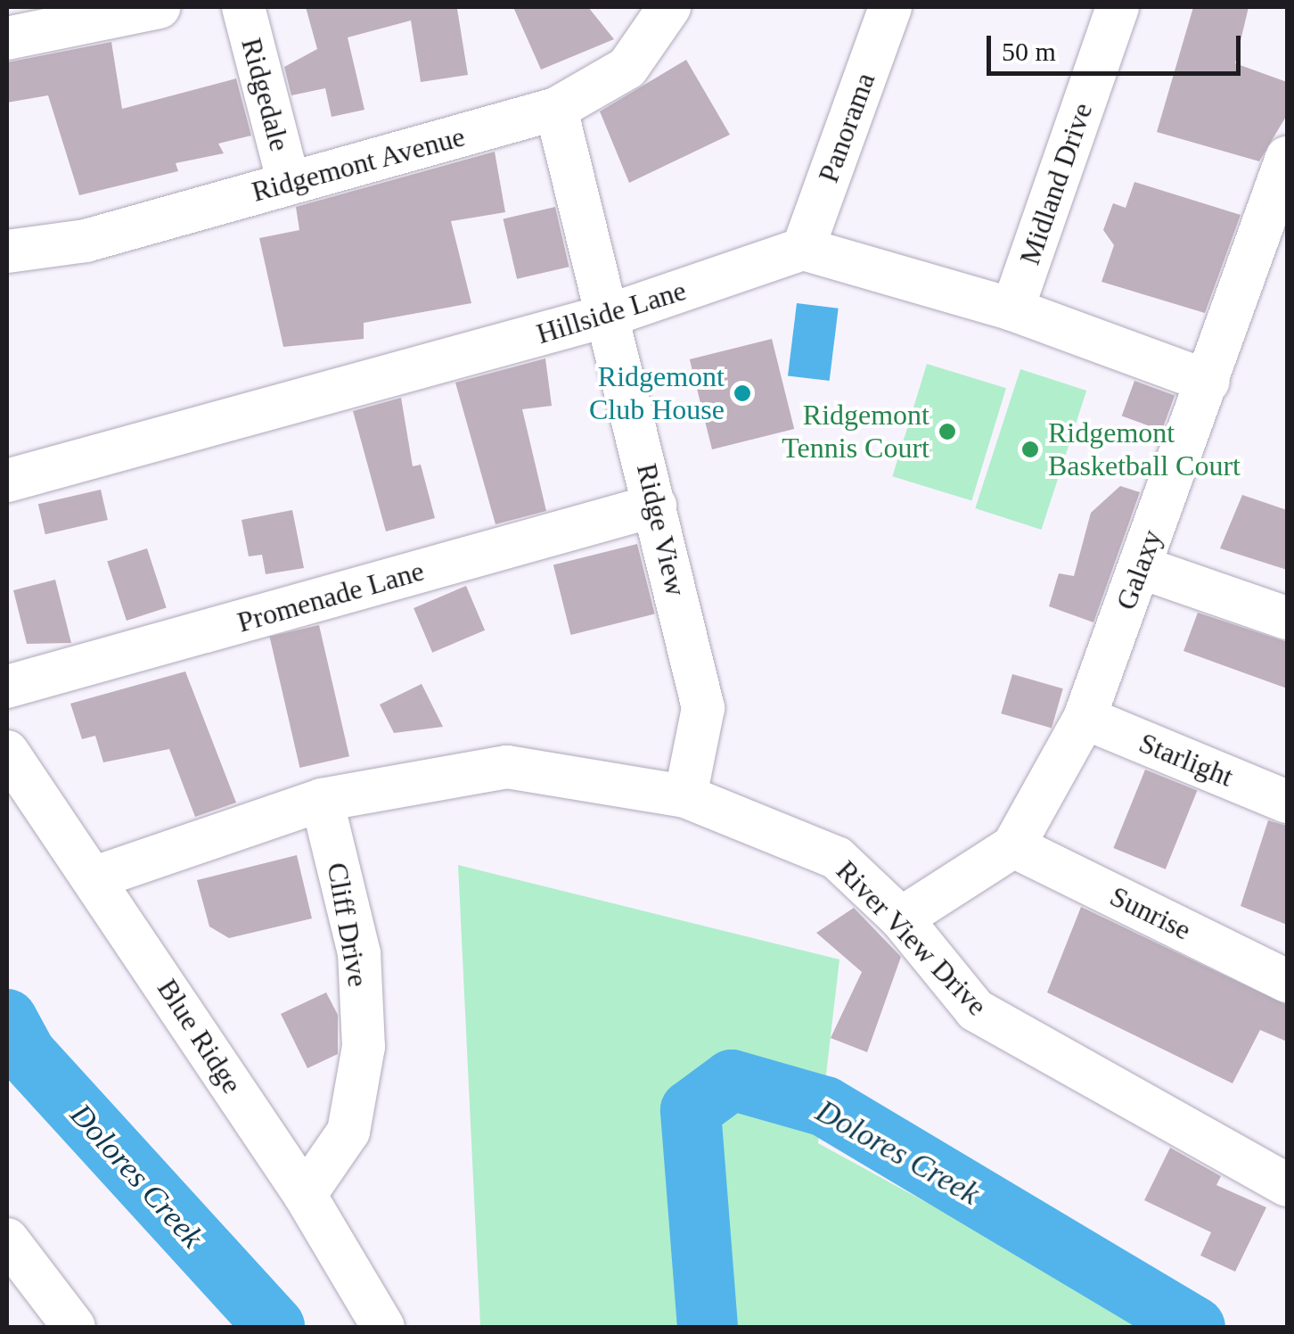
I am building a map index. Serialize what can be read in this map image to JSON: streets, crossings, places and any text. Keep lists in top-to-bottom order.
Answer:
{
  "streets": {
    "street": [
      "Ridgedale",
      "Panorama",
      "Ridgemont Avenue",
      "Midland Drive",
      "Hillside Lane",
      "Ridge View",
      "Galaxy",
      "Promenade Lane",
      "Starlight",
      "Sunrise",
      "Cliff Drive",
      "River View Drive",
      "Blue Ridge"
    ]
  },
  "crossings": [
    ["Ridgedale", "Ridgemont Avenue"],
    ["Panorama", "Hillside Lane"],
    ["Ridgemont Avenue", "Ridge View"],
    ["Hillside Lane", "Ridge View"],
    ["Ridge View", "Promenade Lane"],
    ["Ridge View", "River View Drive"],
    ["Galaxy", "Starlight"],
    ["Galaxy", "Sunrise"],
    ["Galaxy", "River View Drive"],
    ["Cliff Drive", "River View Drive"],
    ["Cliff Drive", "Blue Ridge"],
    ["River View Drive", "Blue Ridge"]
  ],
  "water": ["Dolores Creek"],
  "places": ["Ridgemont Club House", "Ridgemont Tennis Court", "Ridgemont Basketball Court"],
  "scale_bar": "50 m"
}
